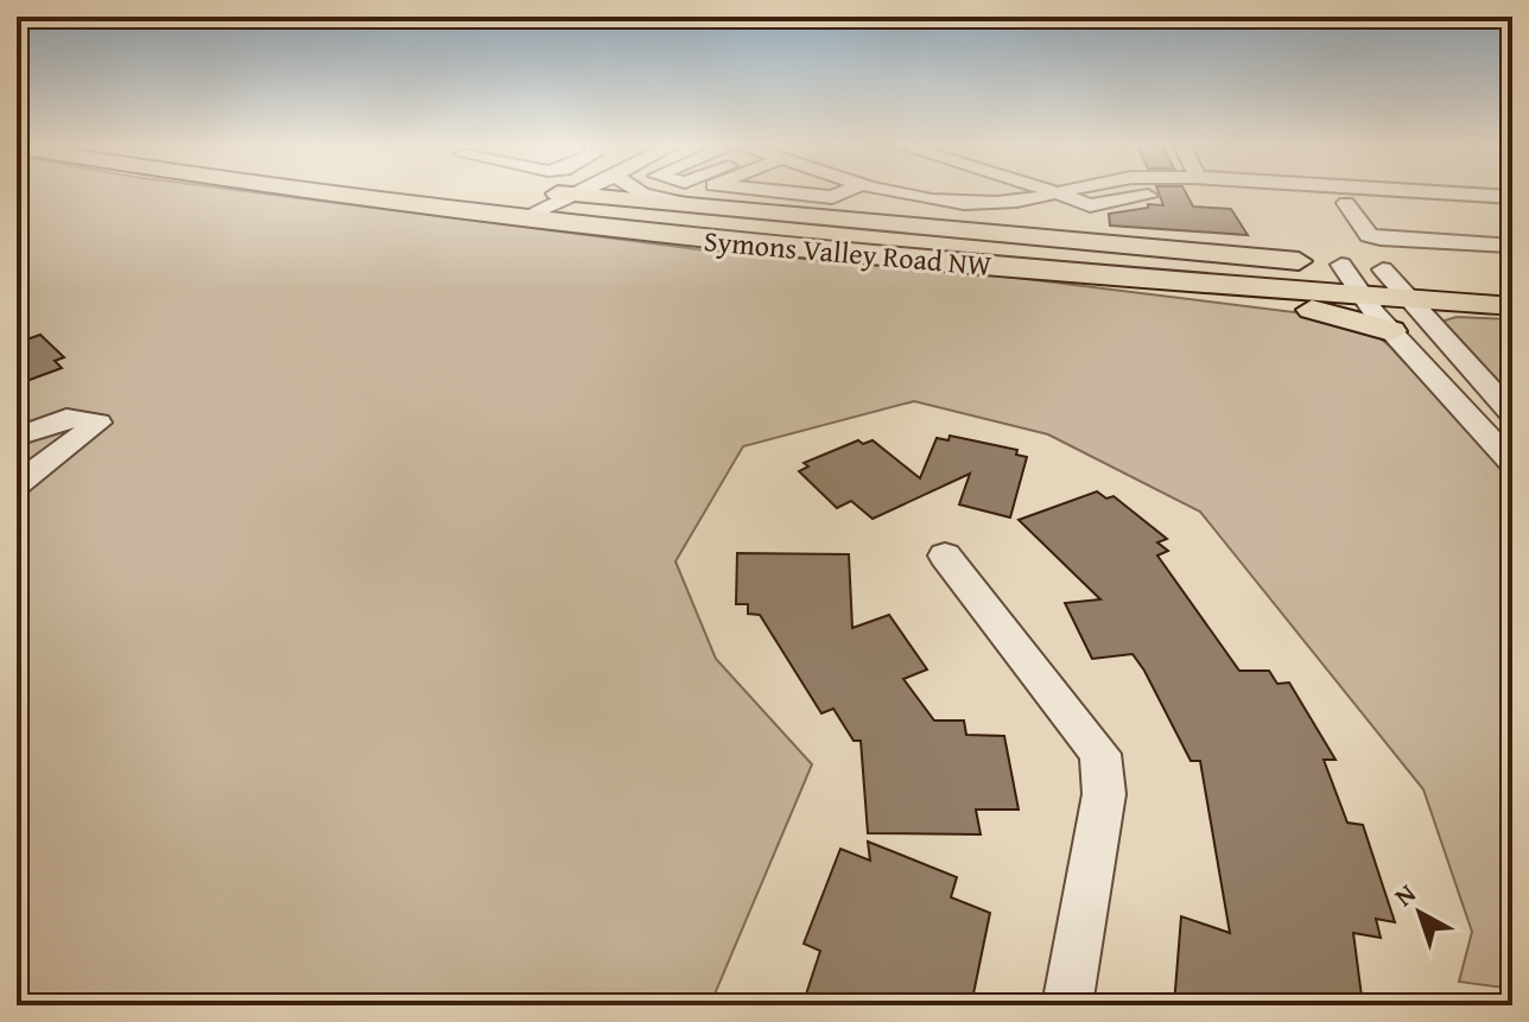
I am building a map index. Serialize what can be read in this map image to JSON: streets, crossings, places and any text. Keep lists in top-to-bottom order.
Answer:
{
  "streets": {
    "main road": ["Symons Valley Road NW"]
  },
  "north": "top left"
}
